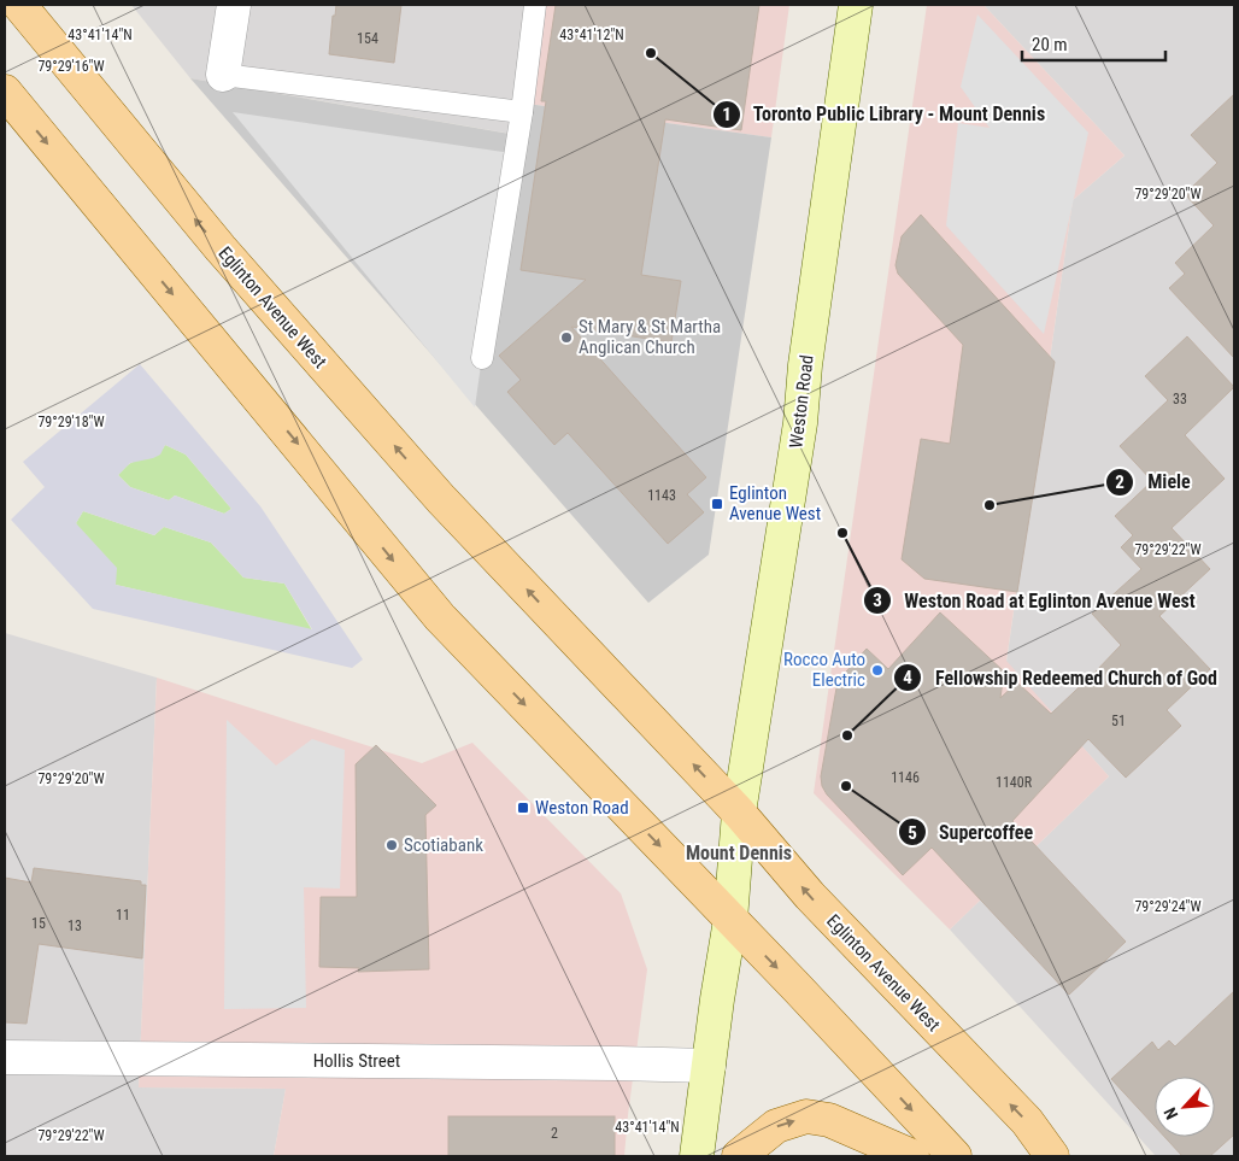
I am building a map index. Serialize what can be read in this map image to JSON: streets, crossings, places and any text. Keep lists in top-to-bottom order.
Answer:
{
  "streets": {
    "main road": ["Eglinton Avenue West", "Weston Road"],
    "street": ["Hollis Street"]
  },
  "crossings": [
    ["Eglinton Avenue West", "Weston Road"],
    ["Weston Road", "Hollis Street"]
  ],
  "districts": ["Mount Dennis"],
  "places": {
    "other": [
      "Toronto Public Library - Mount Dennis",
      "St Mary & St Martha Anglican Church",
      "Miele",
      "Weston Road at Eglinton Avenue West",
      "Rocco Auto Electric",
      "Fellowship Redeemed Church of God",
      "Supercoffee",
      "Scotiabank"
    ],
    "transit": ["Eglinton Avenue West", "Weston Road"]
  },
  "house_numbers": [
    "154",
    "33",
    "1143",
    "51",
    "1146",
    "1140R",
    "11",
    "15",
    "13",
    "2"
  ],
  "scale_bar": "20 m",
  "north": "bottom left",
  "coordinates": [
    "43°41'14\"N",
    "43°41'12\"N",
    "79°29'16\"W",
    "79°29'20\"W",
    "79°29'18\"W",
    "79°29'22\"W",
    "79°29'24\"W"
  ]
}
